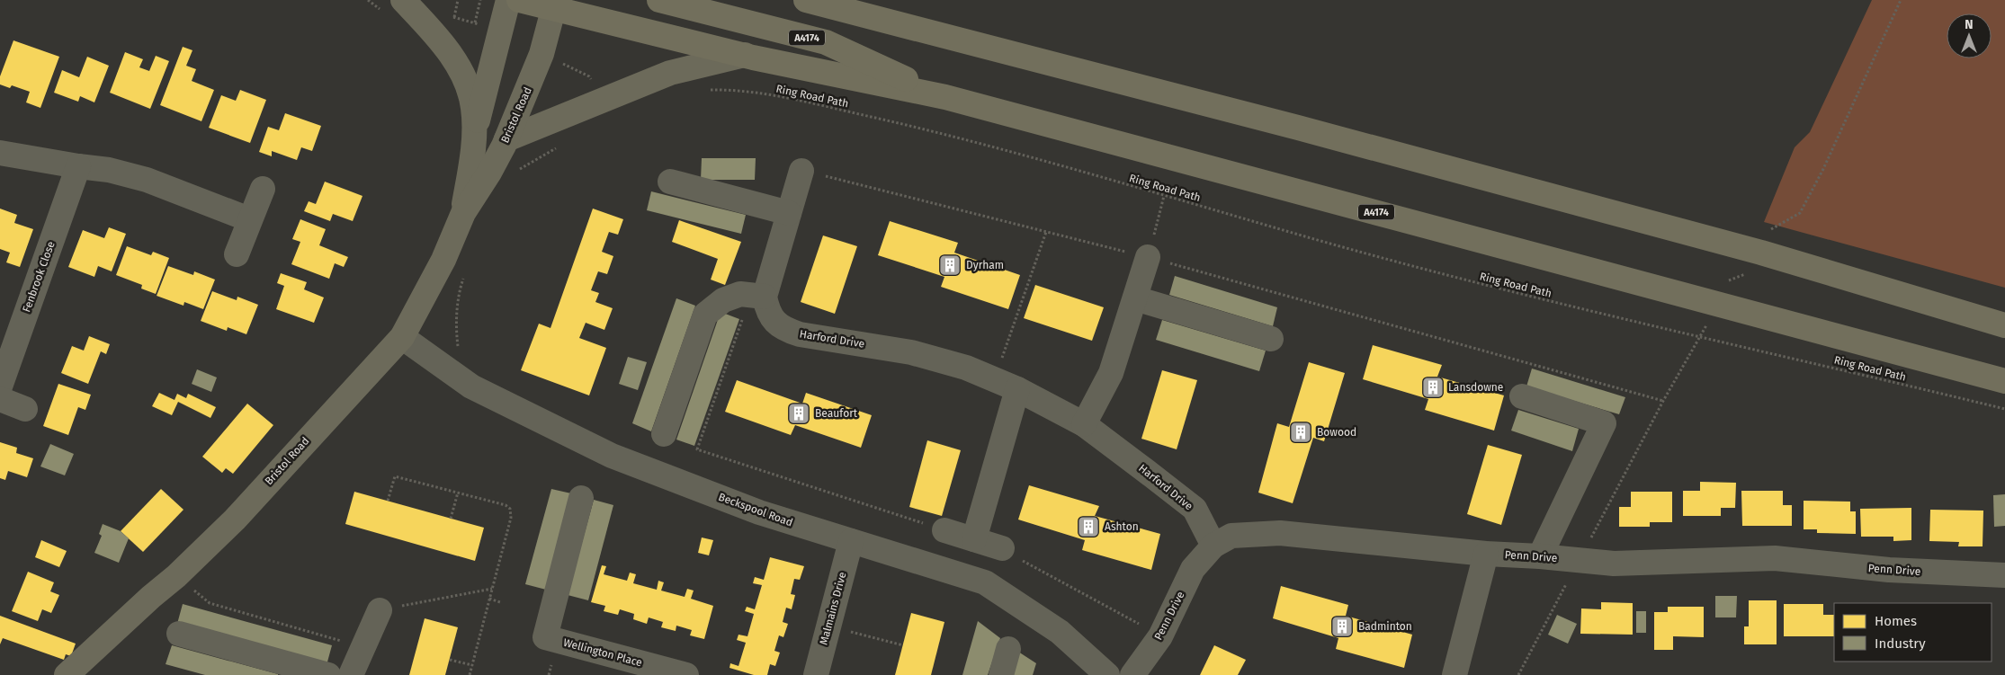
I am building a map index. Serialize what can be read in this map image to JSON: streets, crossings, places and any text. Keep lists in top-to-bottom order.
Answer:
{
  "streets": {
    "highway": ["A4174"],
    "main road": ["Bristol Road"],
    "street": [
      "Fenbrook Close",
      "Harford Drive",
      "Beckspool Road",
      "Penn Drive",
      "Malmains Drive",
      "Wellington Place"
    ],
    "path": ["Ring Road Path"]
  },
  "crossings": [
    ["A4174", "Bristol Road"],
    ["Bristol Road", "Beckspool Road"],
    ["Harford Drive", "Penn Drive"],
    ["Beckspool Road", "Malmains Drive"]
  ],
  "places": {
    "building": [
      "Dyrham",
      "Lansdowne",
      "Beaufort",
      "Bowood",
      "Ashton",
      "Badminton"
    ]
  },
  "legend": ["Homes", "Industry"],
  "north": "top"
}
